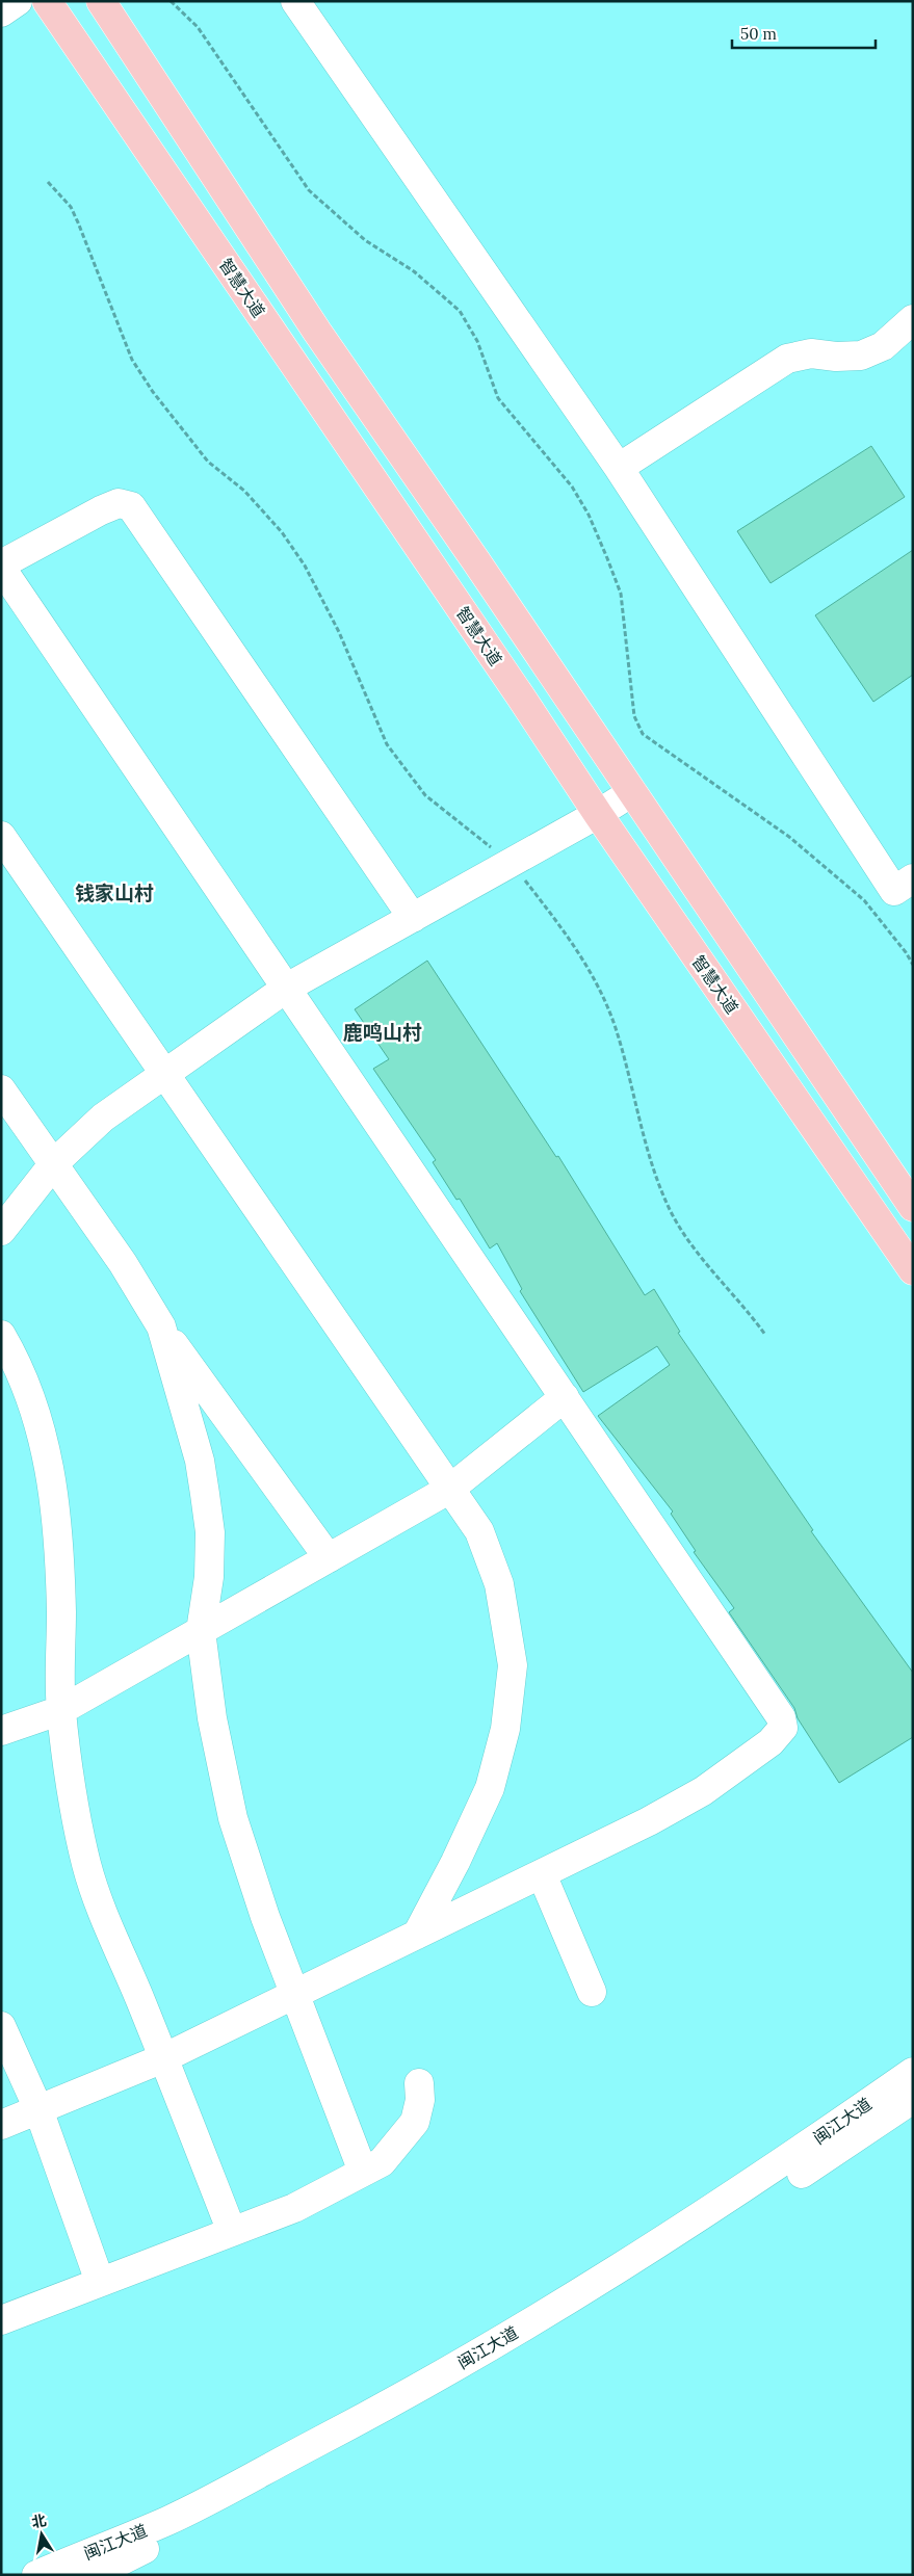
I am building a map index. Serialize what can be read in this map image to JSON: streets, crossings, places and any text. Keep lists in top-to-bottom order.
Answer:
{
  "streets": {
    "main road": ["智慧大道"],
    "street": ["闽江大道"]
  },
  "districts": ["钱家山村", "鹿鸣山村"],
  "scale_bar": "50 m",
  "north": "top"
}
